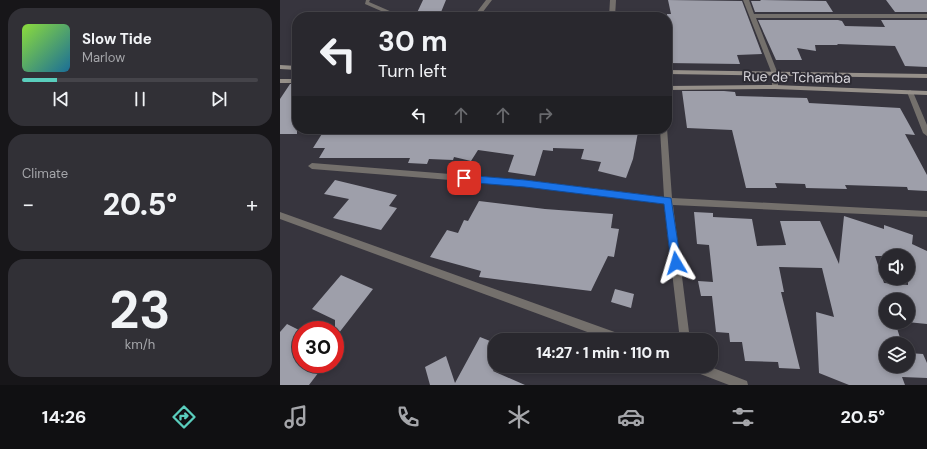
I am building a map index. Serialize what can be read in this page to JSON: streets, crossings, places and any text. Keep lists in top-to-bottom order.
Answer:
{
  "streets": {
    "street": ["Rue de Tchamba"]
  },
  "page": {
    "turn": ["30 m", "Turn left"],
    "song": ["Slow Tide", "Marlow"],
    "tile": [
      "Climate",
      ["23", "km/h"]
    ],
    "heat": ["−", "20.5°", "+"],
    "limit": "30",
    "trip": "14:27 · 1 min · 110 m",
    "tabs": ["14:26", "20.5°"]
  }
}
